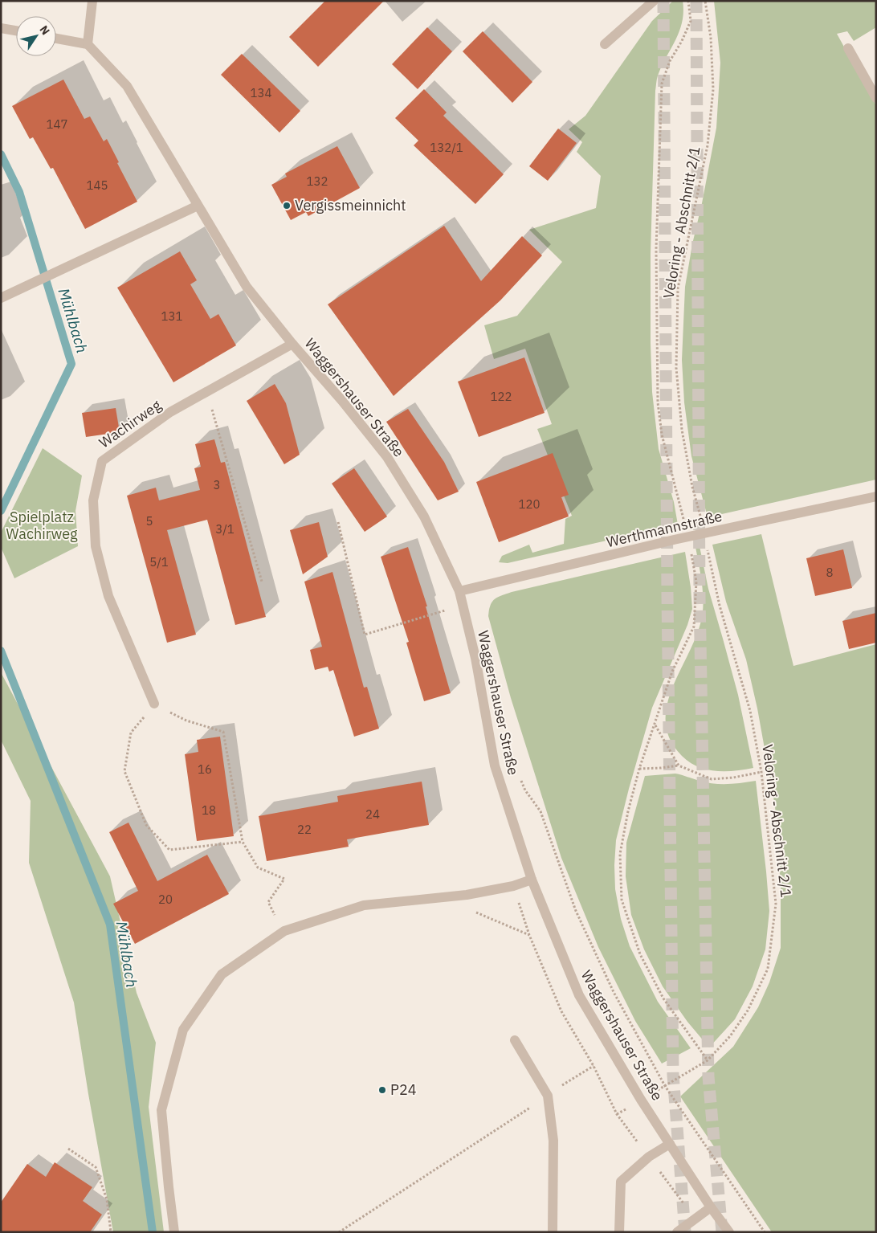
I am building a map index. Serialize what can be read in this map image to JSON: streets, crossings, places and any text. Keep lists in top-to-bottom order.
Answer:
{
  "streets": {
    "street": ["Waggershauser Straße", "Wachirweg", "Werthmannstraße"],
    "path": ["Veloring - Abschnitt 2/1"]
  },
  "crossings": [
    ["Waggershauser Straße", "Wachirweg"],
    ["Waggershauser Straße", "Werthmannstraße"]
  ],
  "water": ["Mühlbach"],
  "parks": ["Spielplatz Wachirweg"],
  "places": ["Vergissmeinnicht", "P24"],
  "house_numbers": [
    "134",
    "147",
    "132/1",
    "132",
    "145",
    "131",
    "122",
    "3",
    "120",
    "5",
    "3/1",
    "5/1",
    "8",
    "16",
    "18",
    "24",
    "22",
    "20"
  ],
  "north": "top right"
}
